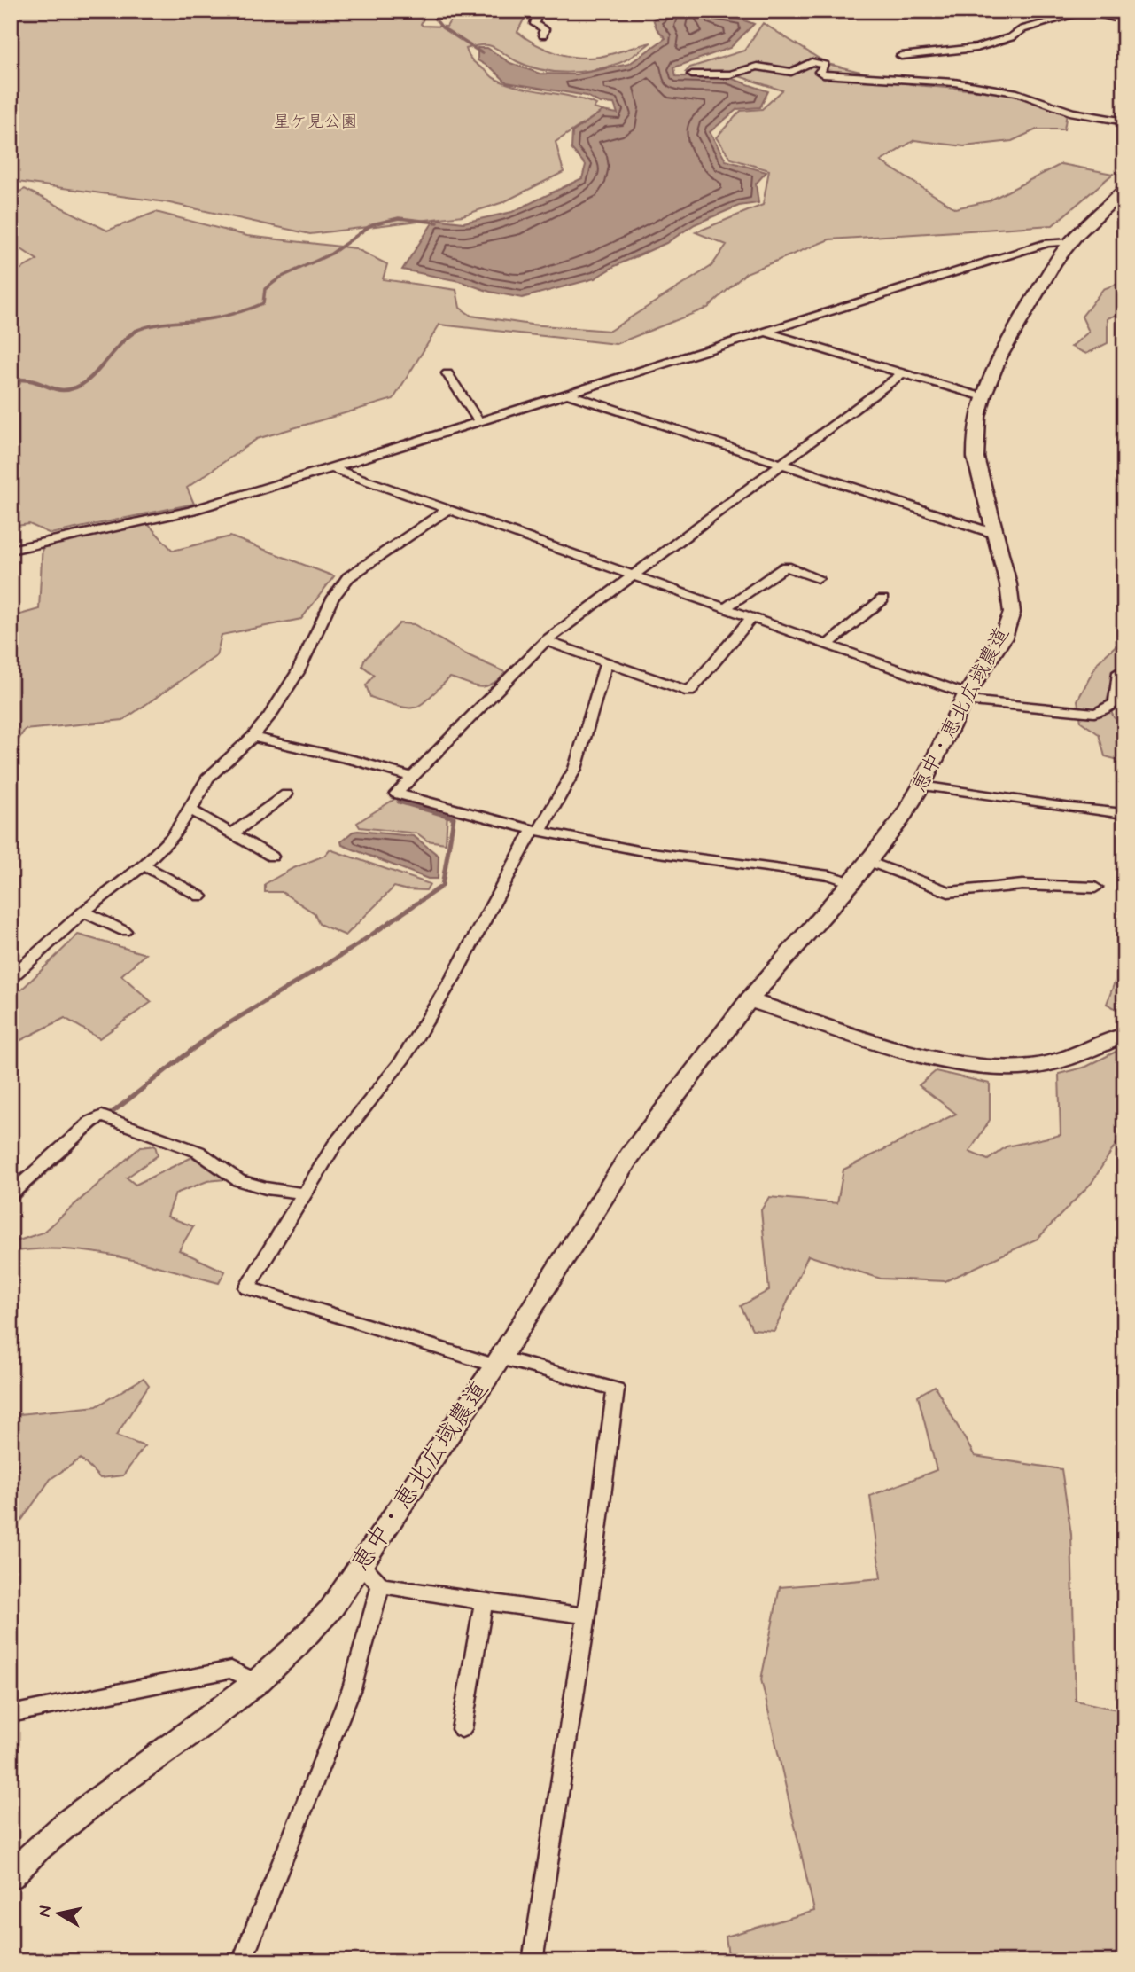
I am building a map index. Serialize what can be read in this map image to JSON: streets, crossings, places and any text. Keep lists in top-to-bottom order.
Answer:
{
  "streets": {
    "street": ["恵中・恵北広域農道"]
  },
  "parks": ["星ケ見公園"],
  "north": "left"
}
